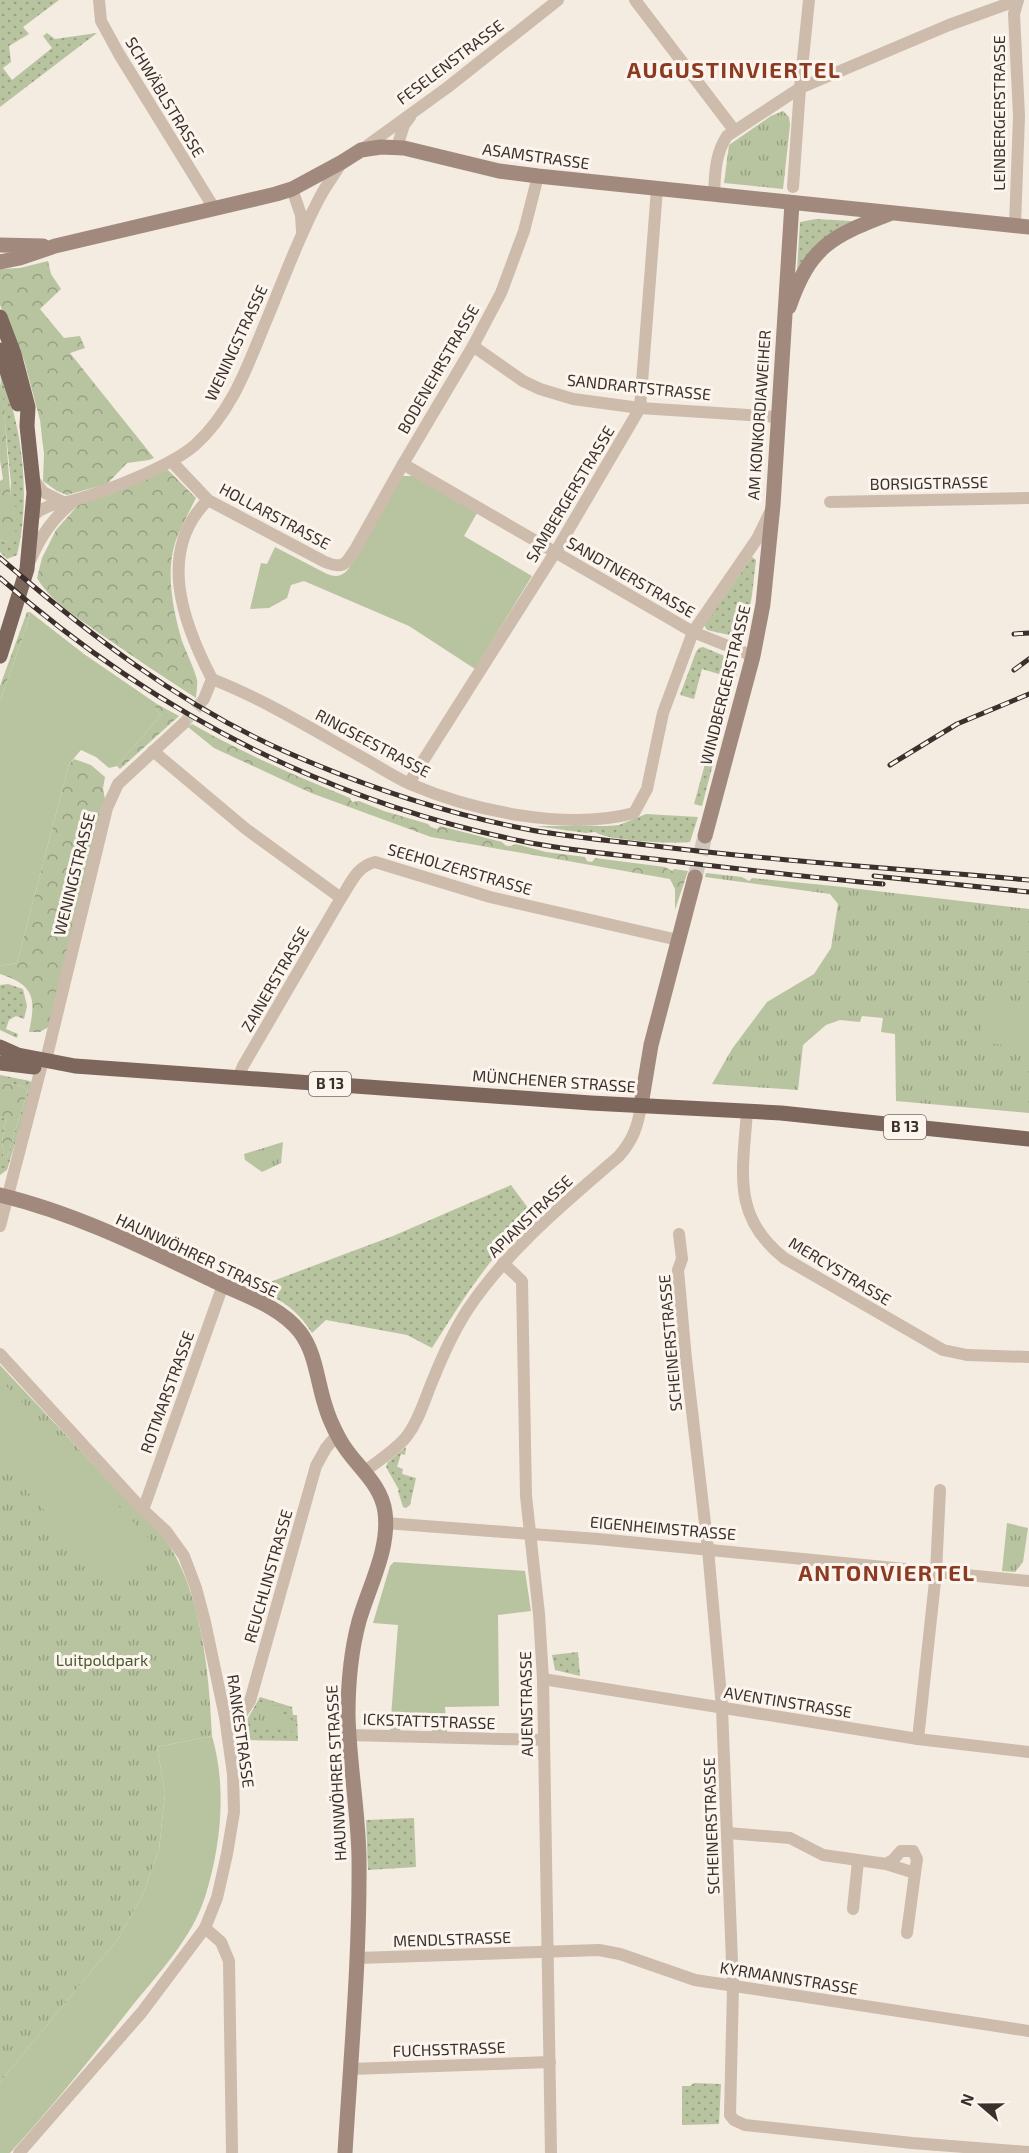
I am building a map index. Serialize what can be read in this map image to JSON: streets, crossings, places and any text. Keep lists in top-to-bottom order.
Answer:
{
  "streets": {
    "main road": ["MÜNCHENER STRASSE", "B 13"],
    "street": [
      "FESELENSTRASSE",
      "SCHWÄBLSTRASSE",
      "LEINBERGERSTRASSE",
      "ASAMSTRASSE",
      "WENINGSTRASSE",
      "BODENEHRSTRASSE",
      "SANDRARTSTRASSE",
      "AM KONKORDIAWEIHER",
      "BORSIGSTRASSE",
      "SAMBERGERSTRASSE",
      "HOLLARSTRASSE",
      "SANDTNERSTRASSE",
      "WINDBERGERSTRASSE",
      "RINGSEESTRASSE",
      "SEEHOLZERSTRASSE",
      "ZAINERSTRASSE",
      "APIANSTRASSE",
      "HAUNWÖHRER STRASSE",
      "MERCYSTRASSE",
      "SCHEINERSTRASSE",
      "ROTMARSTRASSE",
      "EIGENHEIMSTRASSE",
      "REUCHLINSTRASSE",
      "AVENTINSTRASSE",
      "AUENSTRASSE",
      "ICKSTATTSTRASSE",
      "RANKESTRASSE",
      "MENDLSTRASSE",
      "KYRMANNSTRASSE",
      "FUCHSSTRASSE"
    ]
  },
  "crossings": [
    ["FESELENSTRASSE", "ASAMSTRASSE"],
    ["SCHWÄBLSTRASSE", "ASAMSTRASSE"],
    ["LEINBERGERSTRASSE", "ASAMSTRASSE"],
    ["ASAMSTRASSE", "WENINGSTRASSE"],
    ["ASAMSTRASSE", "BODENEHRSTRASSE"],
    ["ASAMSTRASSE", "AM KONKORDIAWEIHER"],
    ["ASAMSTRASSE", "SAMBERGERSTRASSE"],
    ["WENINGSTRASSE", "HOLLARSTRASSE"],
    ["WENINGSTRASSE", "MÜNCHENER STRASSE"],
    ["BODENEHRSTRASSE", "SANDRARTSTRASSE"],
    ["BODENEHRSTRASSE", "HOLLARSTRASSE"],
    ["BODENEHRSTRASSE", "SANDTNERSTRASSE"],
    ["SANDRARTSTRASSE", "AM KONKORDIAWEIHER"],
    ["SANDRARTSTRASSE", "SAMBERGERSTRASSE"],
    ["AM KONKORDIAWEIHER", "SANDTNERSTRASSE"],
    ["AM KONKORDIAWEIHER", "WINDBERGERSTRASSE"],
    ["AM KONKORDIAWEIHER", "RINGSEESTRASSE"],
    ["SAMBERGERSTRASSE", "SANDTNERSTRASSE"],
    ["SAMBERGERSTRASSE", "RINGSEESTRASSE"],
    ["SANDTNERSTRASSE", "WINDBERGERSTRASSE"],
    ["SEEHOLZERSTRASSE", "ZAINERSTRASSE"],
    ["ZAINERSTRASSE", "MÜNCHENER STRASSE"],
    ["MÜNCHENER STRASSE", "APIANSTRASSE"],
    ["MÜNCHENER STRASSE", "MERCYSTRASSE"],
    ["APIANSTRASSE", "HAUNWÖHRER STRASSE"],
    ["APIANSTRASSE", "AUENSTRASSE"],
    ["HAUNWÖHRER STRASSE", "ROTMARSTRASSE"],
    ["HAUNWÖHRER STRASSE", "EIGENHEIMSTRASSE"],
    ["HAUNWÖHRER STRASSE", "REUCHLINSTRASSE"],
    ["HAUNWÖHRER STRASSE", "ICKSTATTSTRASSE"],
    ["HAUNWÖHRER STRASSE", "MENDLSTRASSE"],
    ["HAUNWÖHRER STRASSE", "FUCHSSTRASSE"],
    ["SCHEINERSTRASSE", "EIGENHEIMSTRASSE"],
    ["SCHEINERSTRASSE", "AVENTINSTRASSE"],
    ["SCHEINERSTRASSE", "KYRMANNSTRASSE"],
    ["ROTMARSTRASSE", "RANKESTRASSE"],
    ["EIGENHEIMSTRASSE", "AUENSTRASSE"],
    ["REUCHLINSTRASSE", "RANKESTRASSE"],
    ["AVENTINSTRASSE", "AUENSTRASSE"],
    ["AUENSTRASSE", "ICKSTATTSTRASSE"],
    ["AUENSTRASSE", "MENDLSTRASSE"],
    ["AUENSTRASSE", "KYRMANNSTRASSE"],
    ["AUENSTRASSE", "FUCHSSTRASSE"],
    ["MENDLSTRASSE", "KYRMANNSTRASSE"]
  ],
  "districts": ["AUGUSTINVIERTEL", "ANTONVIERTEL"],
  "parks": ["Luitpoldpark"],
  "north": "left"
}
